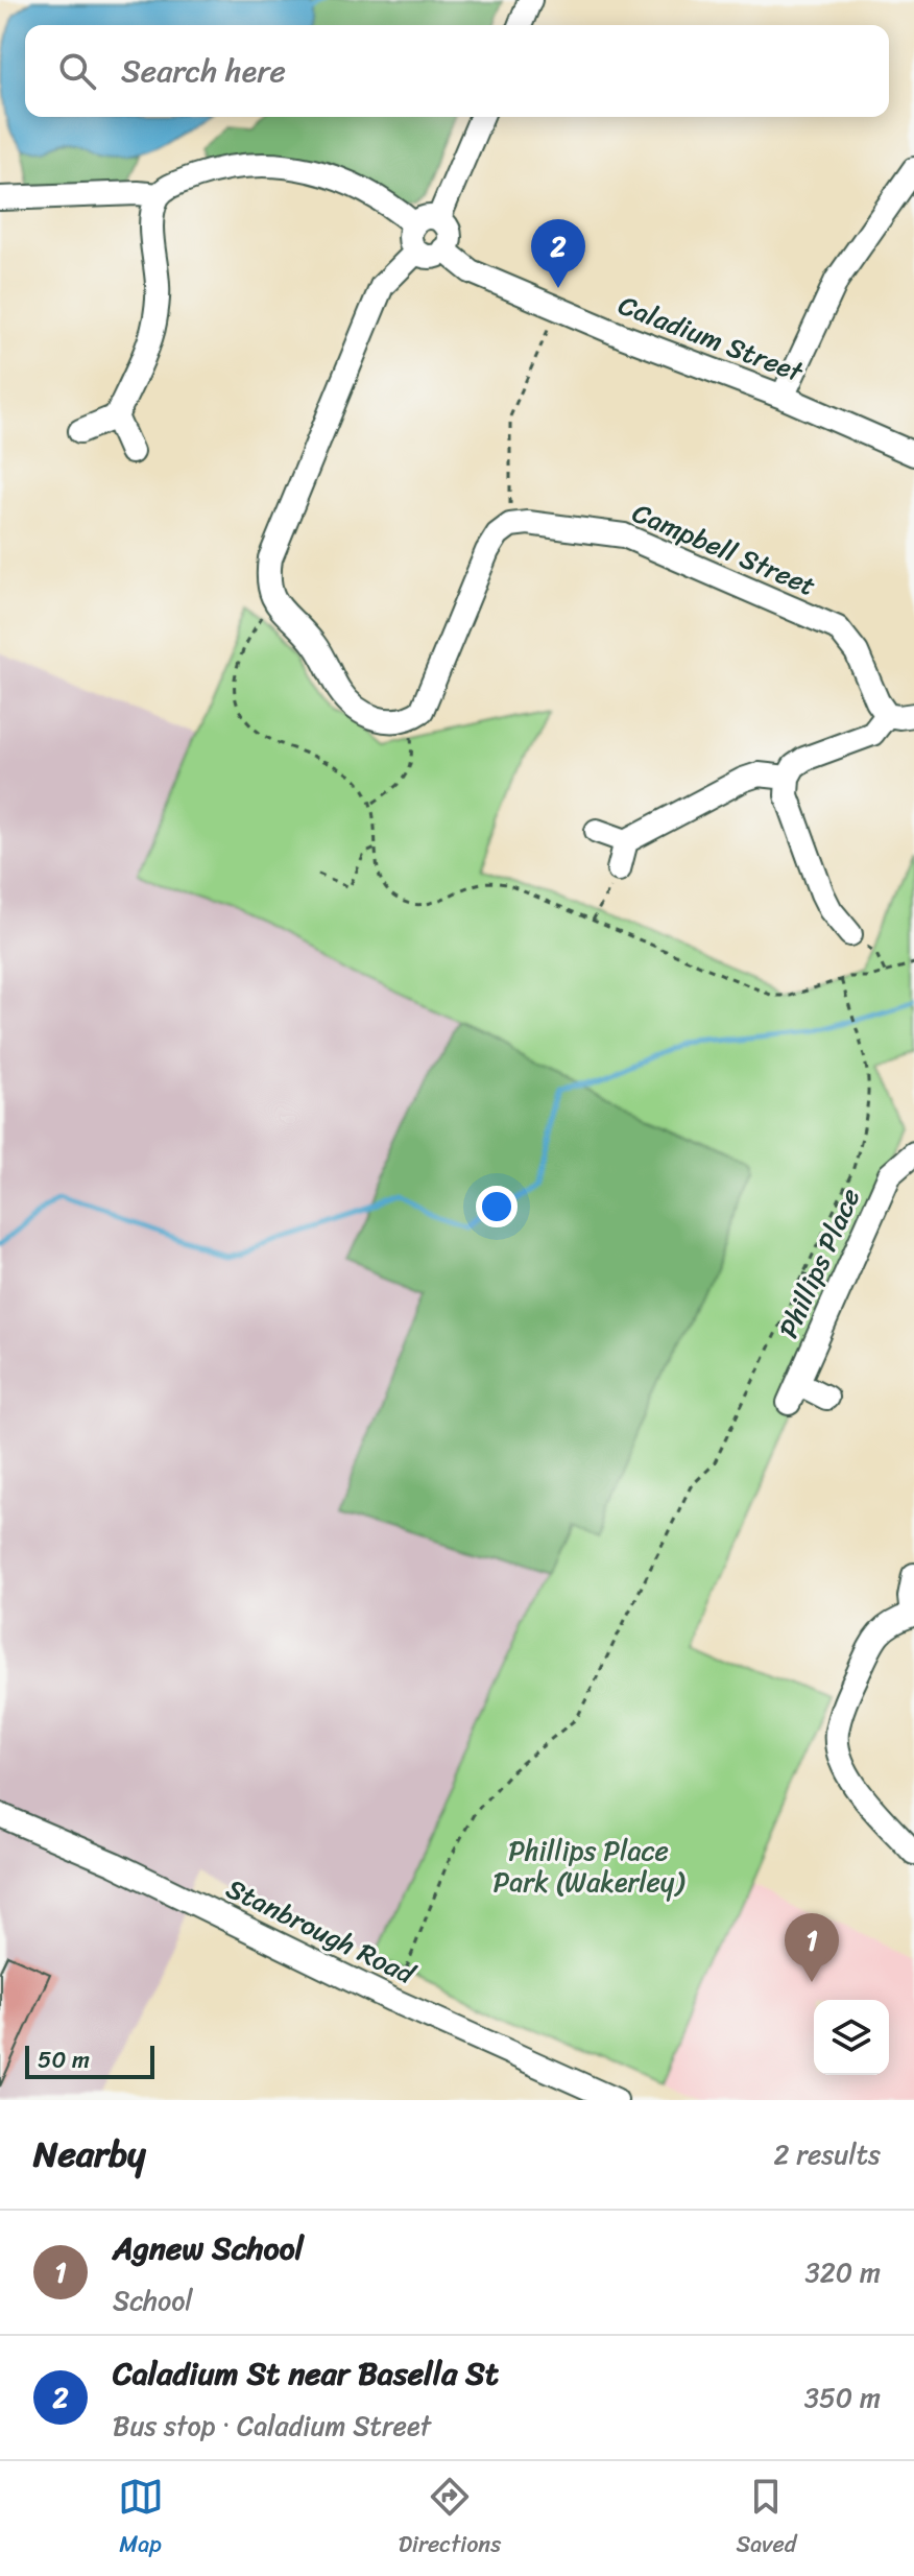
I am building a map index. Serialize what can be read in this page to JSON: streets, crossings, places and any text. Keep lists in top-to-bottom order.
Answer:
{
  "streets": {
    "street": [
      "Caladium Street",
      "Campbell Street",
      "Phillips Place",
      "Stanbrough Road"
    ]
  },
  "parks": ["Phillips Place Park (Wakerley)"],
  "scale_bar": "50 m",
  "page": {
    "search": "Search here",
    "pins": ["2", "1"],
    "scale": "50 m",
    "heading": ["Nearby", "2 results"],
    "list": [
      {
        "mark": "1",
        "name": "Agnew School",
        "note": "School",
        "value": "320 m"
      },
      {
        "mark": "2",
        "name": "Caladium St near Basella St",
        "note": "Bus stop · Caladium Street",
        "value": "350 m"
      }
    ],
    "nav": ["Map", "Directions", "Saved"]
  }
}
